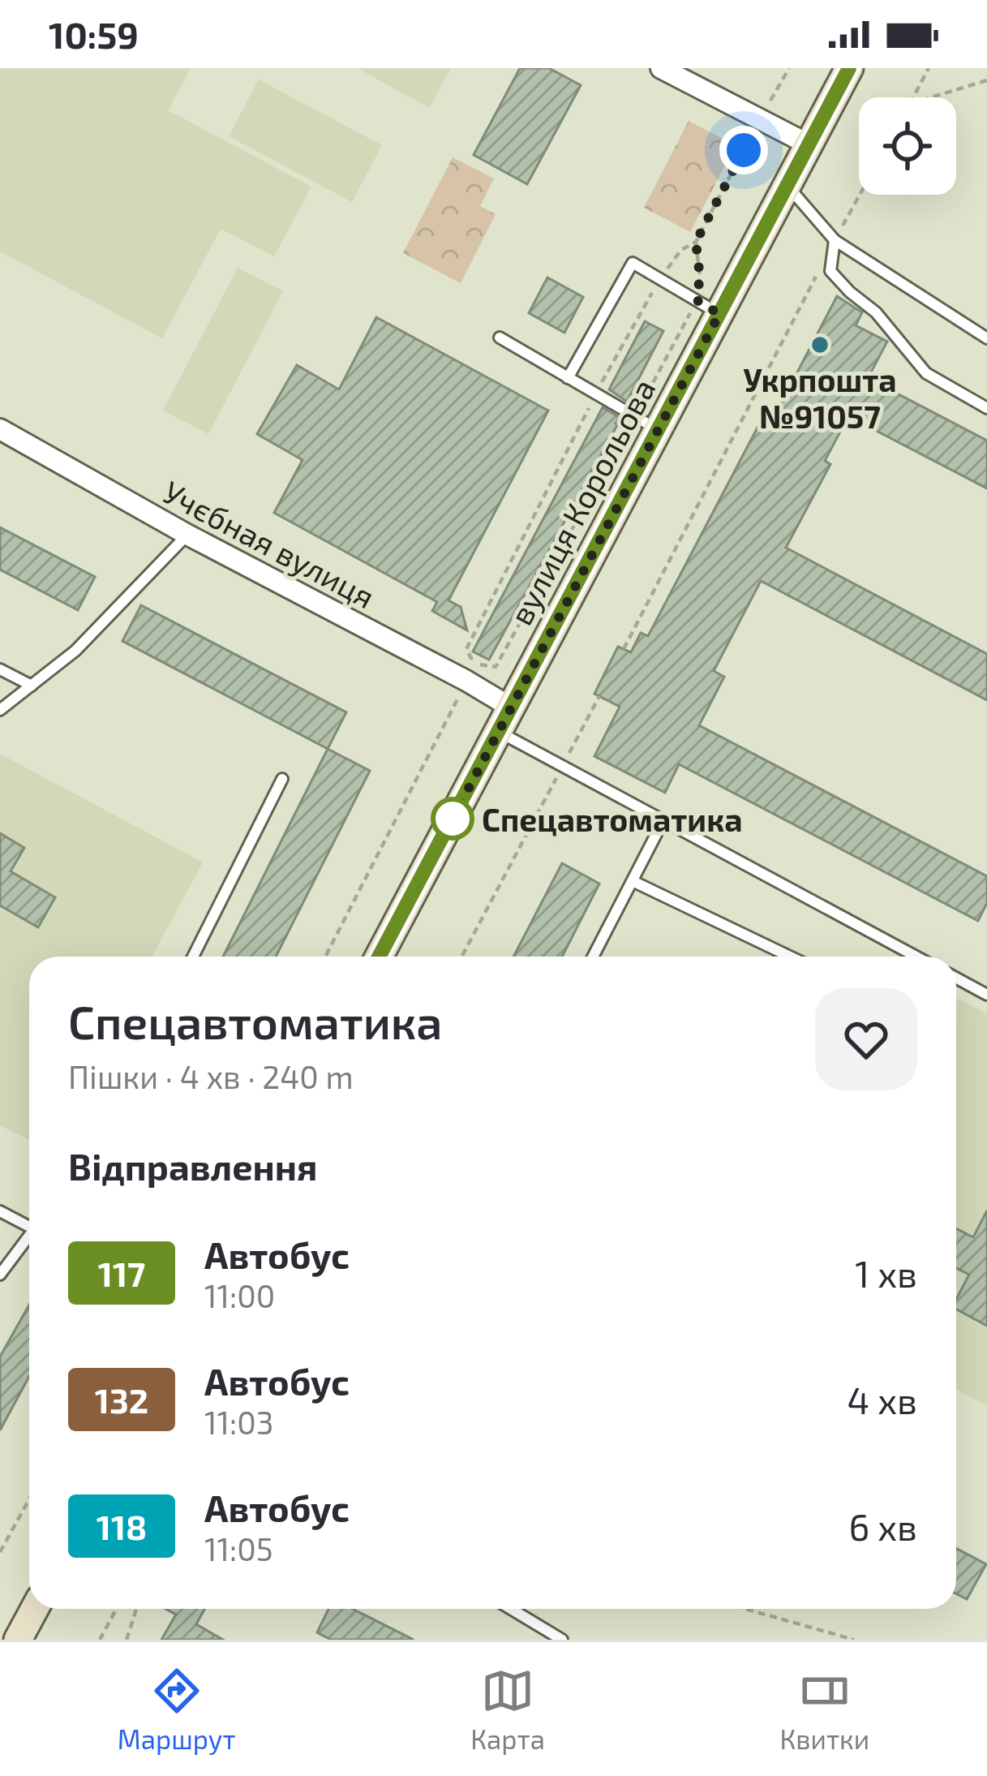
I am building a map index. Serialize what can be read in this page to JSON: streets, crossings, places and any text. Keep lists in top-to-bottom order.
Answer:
{
  "streets": {
    "street": ["вулиця Корольова", "Учєбная вулиця"]
  },
  "crossings": [
    ["вулиця Корольова", "Учєбная вулиця"]
  ],
  "places": ["Укрпошта №91057", "Спецавтоматика"],
  "lines": ["bus line 117"],
  "page": {
    "status": "10:59",
    "heading": [
      ["Спецавтоматика", "Пішки · 4 хв · 240 m"],
      "Відправлення"
    ],
    "list": [
      {
        "mark": "117",
        "name": "Автобус",
        "note": "11:00",
        "value": "1 хв"
      },
      {
        "mark": "132",
        "name": "Автобус",
        "note": "11:03",
        "value": "4 хв"
      },
      {
        "mark": "118",
        "name": "Автобус",
        "note": "11:05",
        "value": "6 хв"
      }
    ],
    "tabs": ["Маршрут", "Карта", "Квитки"]
  }
}
